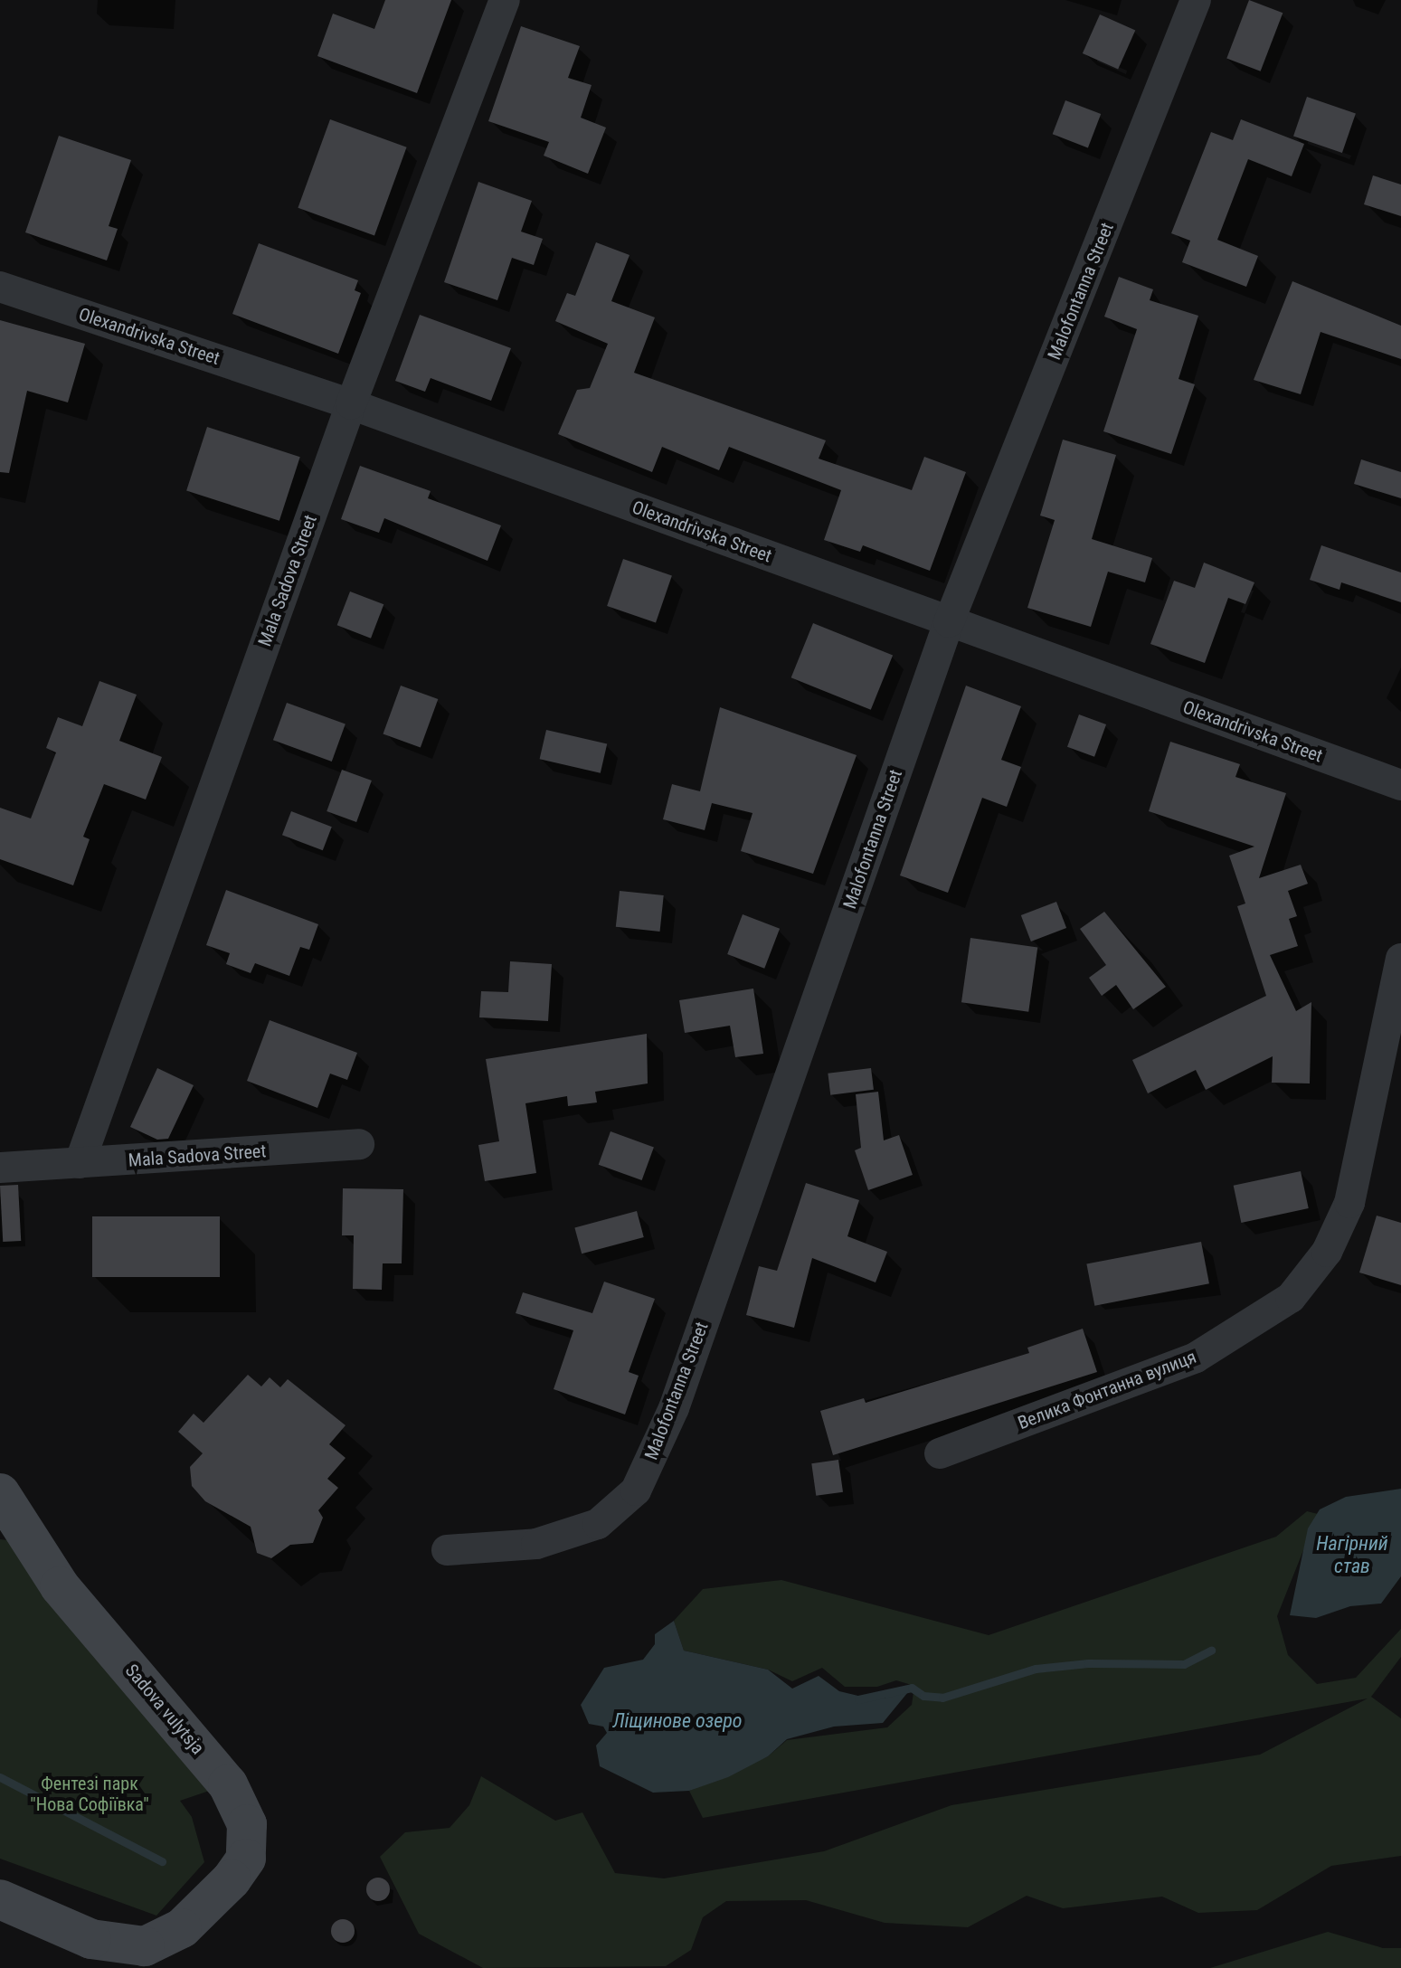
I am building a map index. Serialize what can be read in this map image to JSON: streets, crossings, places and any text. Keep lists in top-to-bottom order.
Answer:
{
  "streets": {
    "street": [
      "Malofontanna Street",
      "Olexandrivska Street",
      "Mala Sadova Street",
      "Велика Фонтанна вулиця",
      "Sadova vulytsja"
    ]
  },
  "crossings": [
    ["Malofontanna Street", "Olexandrivska Street"],
    ["Olexandrivska Street", "Mala Sadova Street"]
  ],
  "water": ["Нагірний став", "Ліщинове озеро"],
  "parks": ["Фентезі парк \"Нова Софіївка\""]
}
